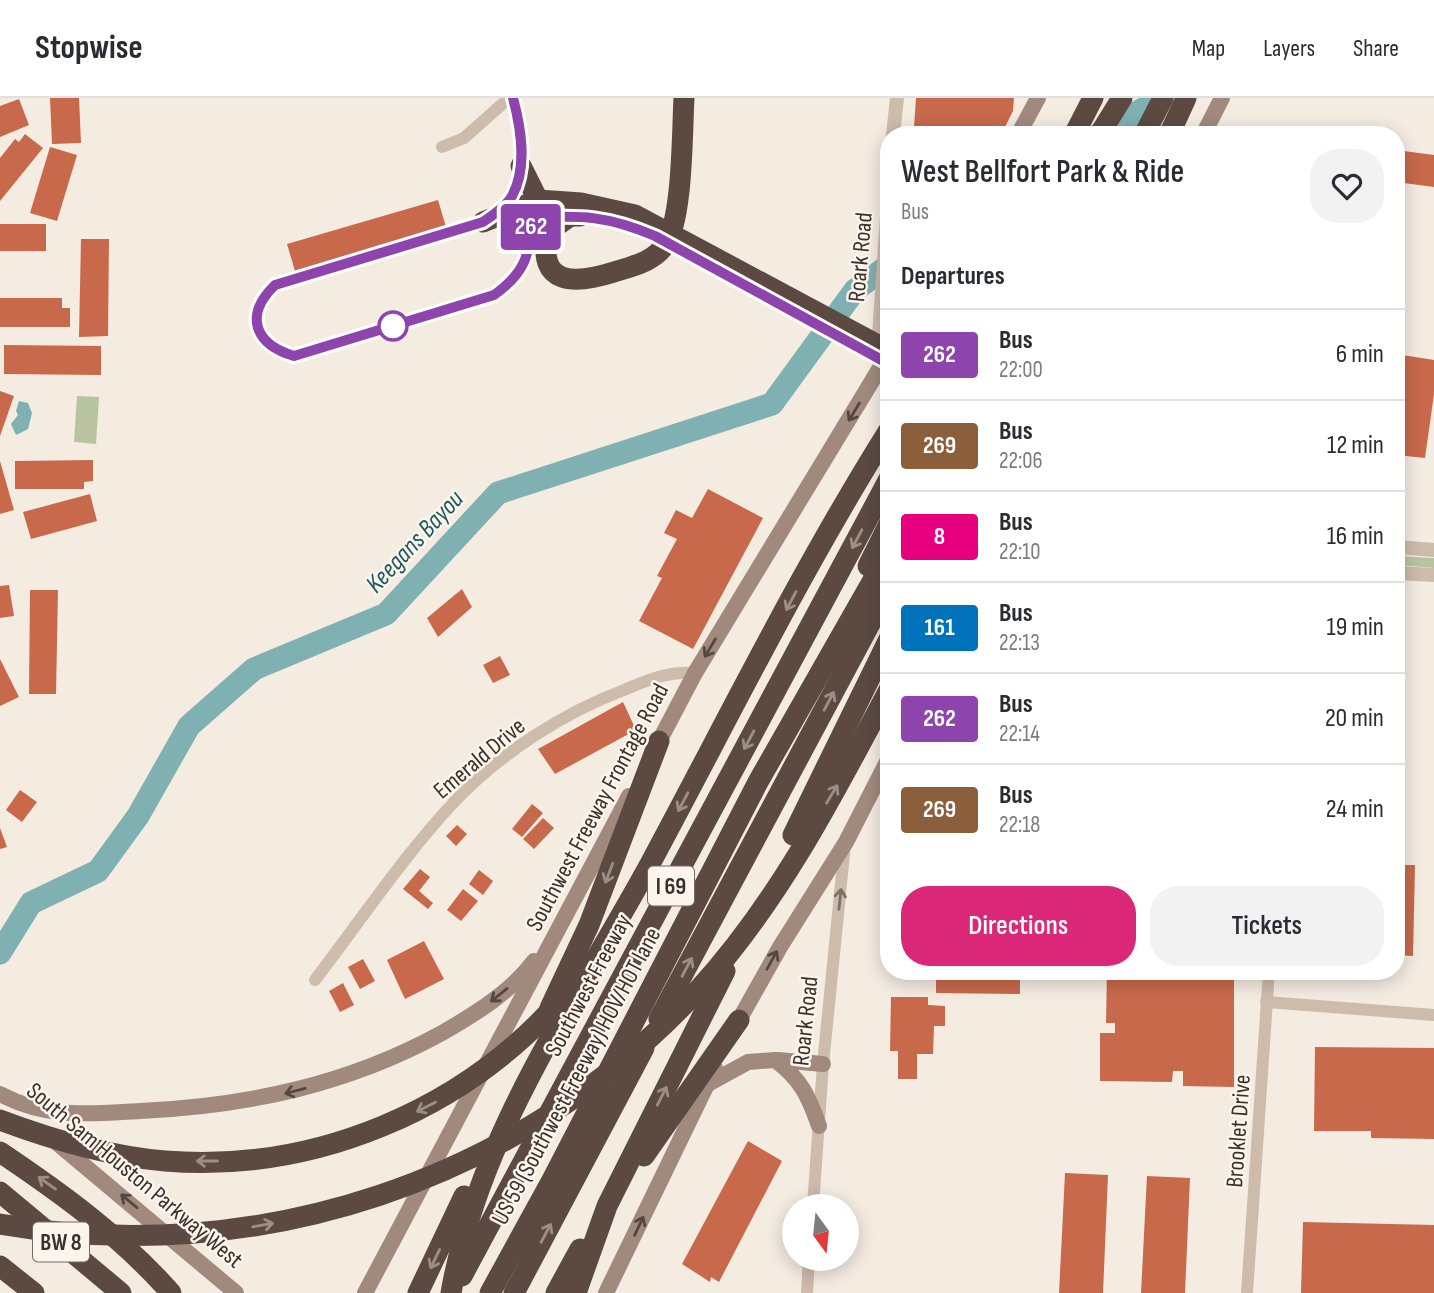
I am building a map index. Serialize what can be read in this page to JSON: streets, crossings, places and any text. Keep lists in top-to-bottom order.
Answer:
{
  "streets": {
    "highway": [
      "I 69",
      "Southwest Freeway",
      "US 59 (Southwest Freeway) HOV/HOT lane",
      "BW 8"
    ],
    "main road": ["Southwest Freeway Frontage Road", "South Sam Houston Parkway West"],
    "street": ["Roark Road", "Emerald Drive", "Brooklet Drive"]
  },
  "crossings": [
    ["Emerald Drive", "Southwest Freeway Frontage Road"]
  ],
  "one_way": ["Roark Road", "South Sam Houston Parkway West"],
  "water": ["Keegans Bayou"],
  "lines": ["bus line 262"],
  "north": "bottom",
  "page": {
    "header": "Stopwise",
    "nav": ["Map", "Layers", "Share"],
    "on_map": "262",
    "heading": [
      ["West Bellfort Park & Ride", "Bus"],
      "Departures"
    ],
    "list": [
      {
        "mark": "262",
        "name": "Bus",
        "note": "22:00",
        "value": "6 min"
      },
      {
        "mark": "269",
        "name": "Bus",
        "note": "22:06",
        "value": "12 min"
      },
      {
        "mark": "8",
        "name": "Bus",
        "note": "22:10",
        "value": "16 min"
      },
      {
        "mark": "161",
        "name": "Bus",
        "note": "22:13",
        "value": "19 min"
      },
      {
        "mark": "262",
        "name": "Bus",
        "note": "22:14",
        "value": "20 min"
      },
      {
        "mark": "269",
        "name": "Bus",
        "note": "22:18",
        "value": "24 min"
      }
    ],
    "buttons": ["Directions", "Tickets"]
  }
}
